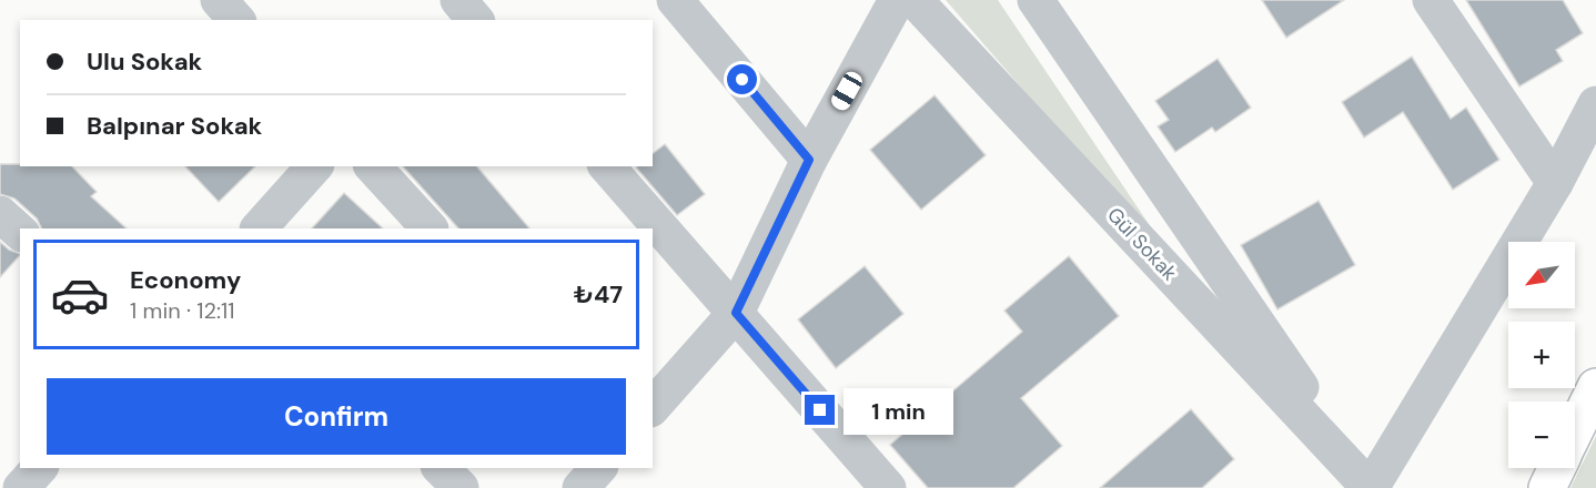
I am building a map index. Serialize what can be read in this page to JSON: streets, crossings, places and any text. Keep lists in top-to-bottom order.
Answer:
{
  "streets": {
    "street": ["Gül Sokak"]
  },
  "north": "bottom left",
  "page": {
    "banner": ["Ulu Sokak", "Balpınar Sokak"],
    "list": [
      {
        "name": "Economy",
        "note": "1 min · 12:11",
        "value": "₺47"
      }
    ],
    "map_buttons": ["+", "−"],
    "buttons": "Confirm",
    "bubble": "1 min"
  }
}
